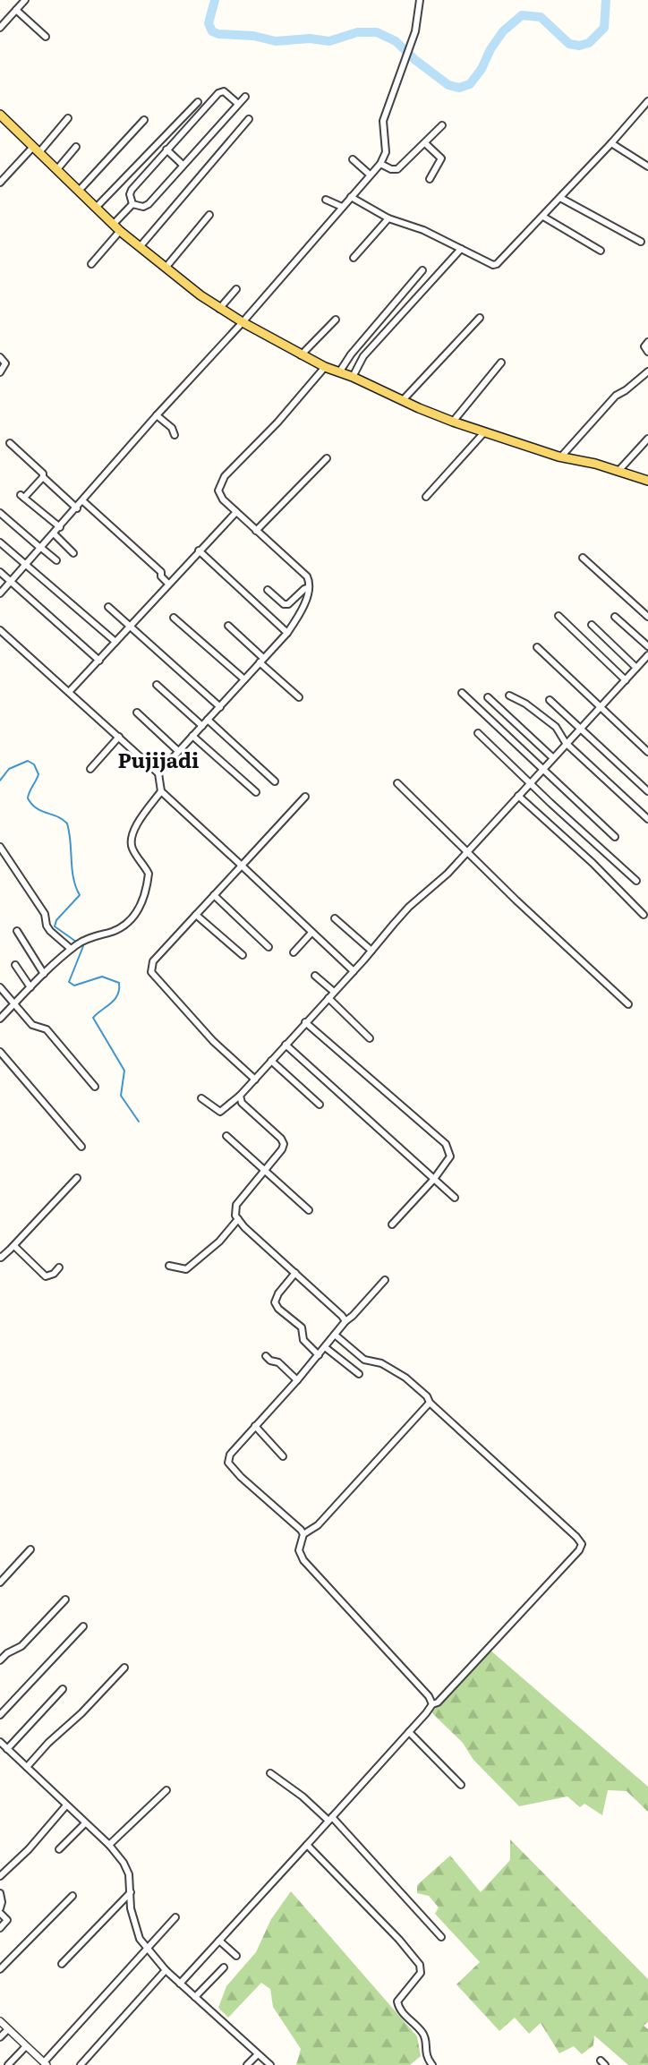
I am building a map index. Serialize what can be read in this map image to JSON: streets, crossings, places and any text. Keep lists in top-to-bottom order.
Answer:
{
  "districts": ["Pujijadi"]
}
